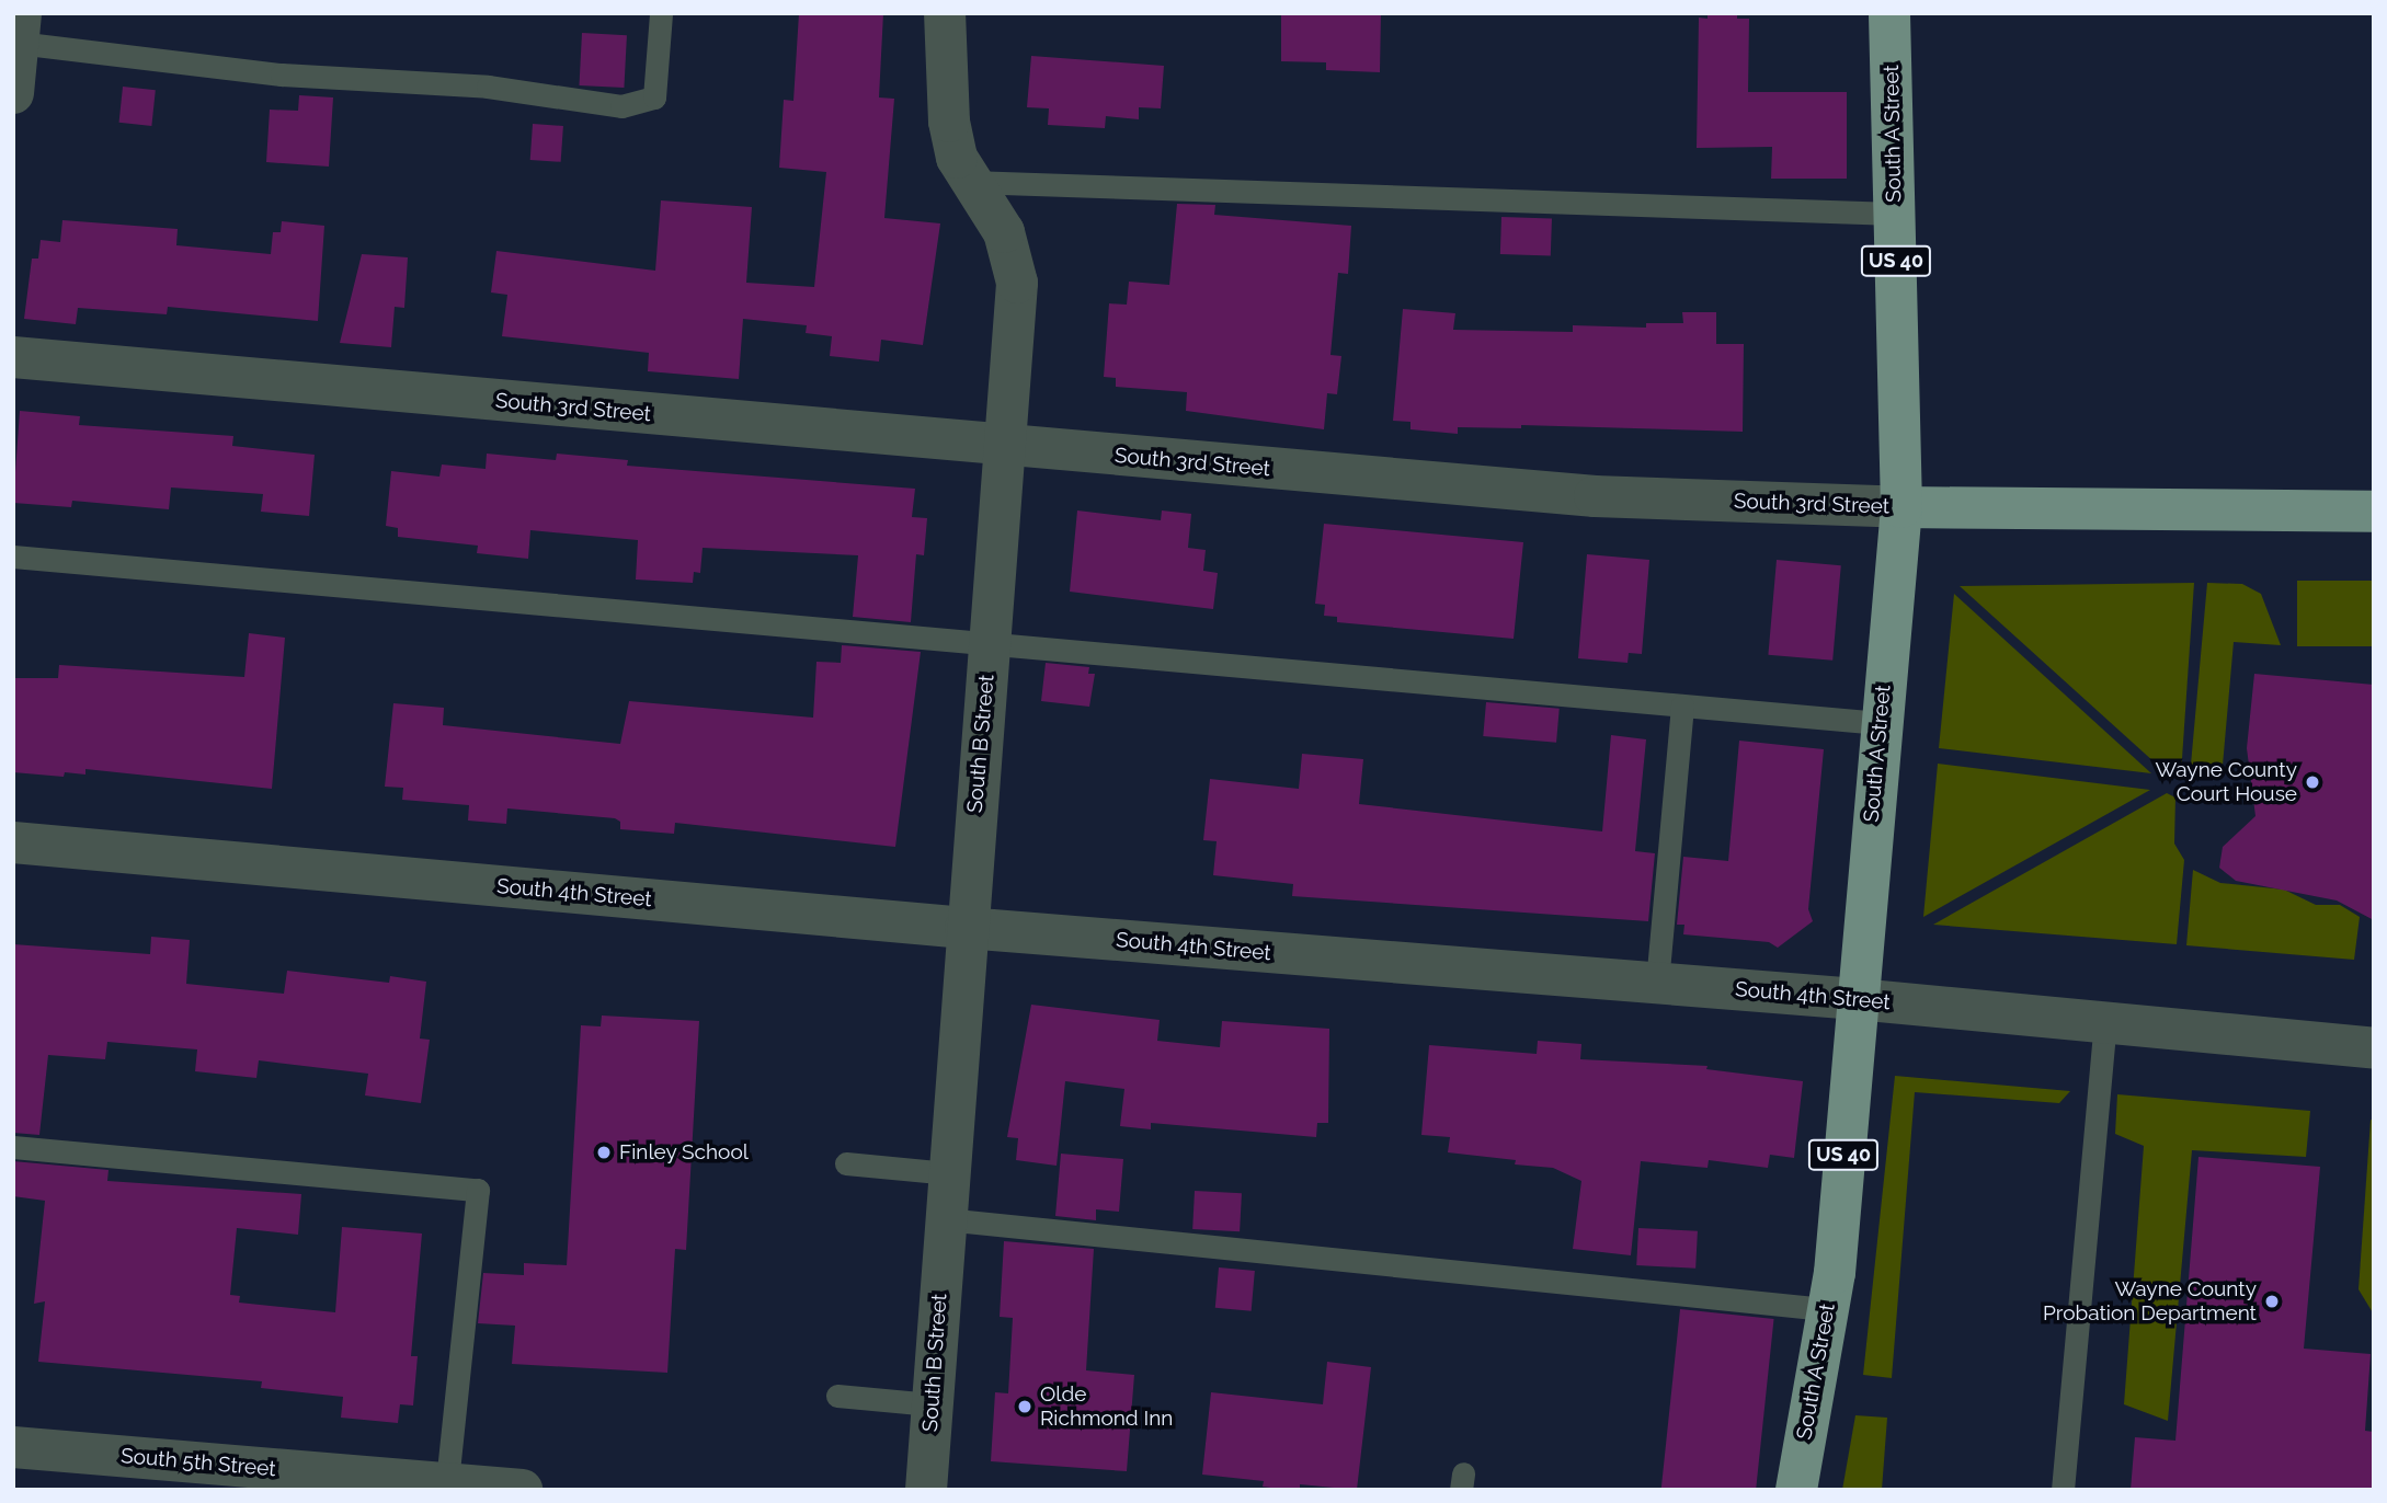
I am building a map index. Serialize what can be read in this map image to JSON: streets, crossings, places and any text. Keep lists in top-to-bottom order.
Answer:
{
  "streets": {
    "main road": ["South A Street", "US 40", "South 3rd Street"],
    "street": ["South B Street", "South 4th Street", "South 5th Street"]
  },
  "crossings": [
    ["South A Street", "South 3rd Street"],
    ["South A Street", "South 4th Street"],
    ["South 3rd Street", "South B Street"],
    ["South B Street", "South 4th Street"]
  ],
  "places": [
    "Wayne County Court House",
    "Finley School",
    "Wayne County Probation Department",
    "Olde Richmond Inn"
  ]
}
